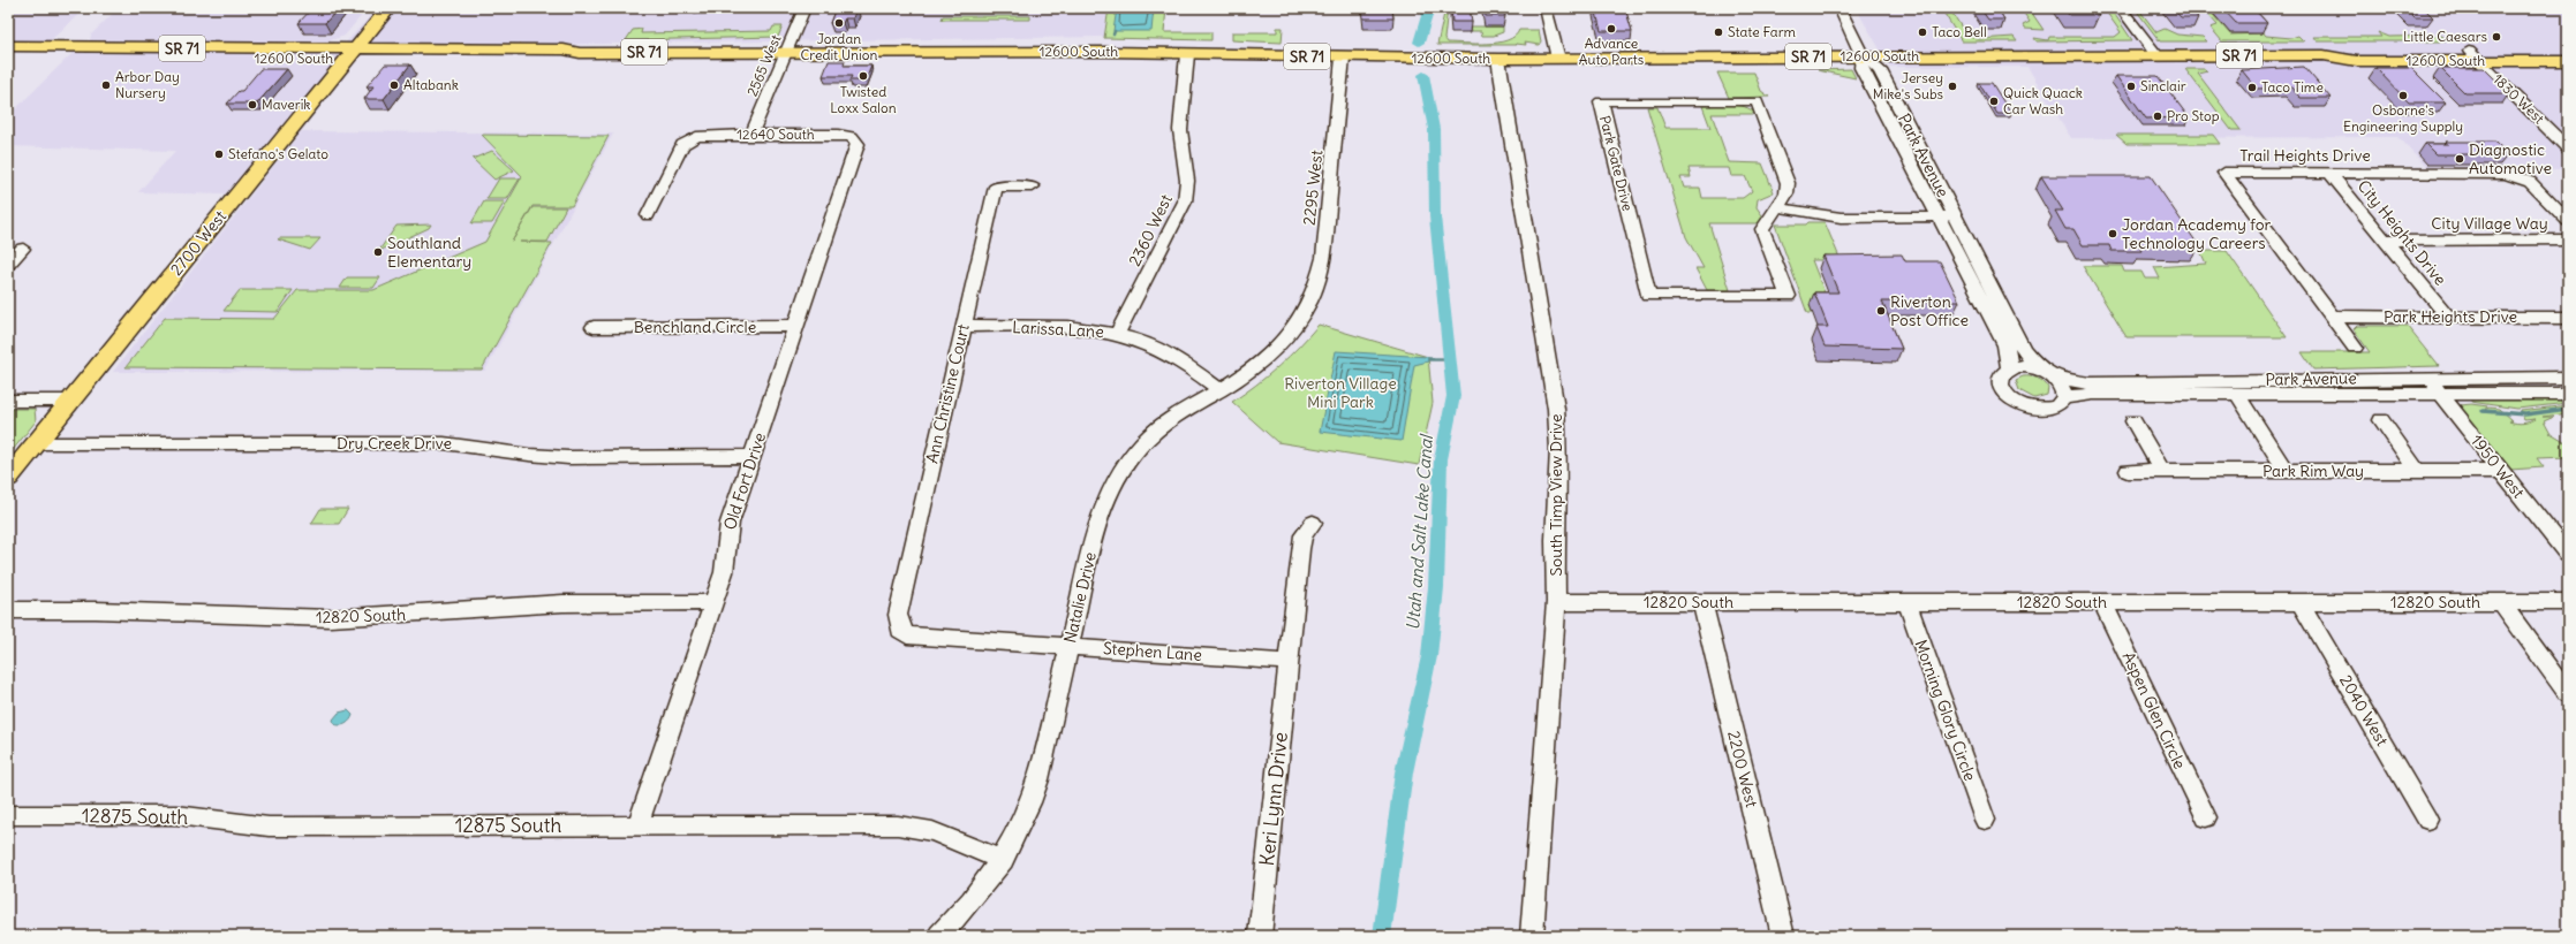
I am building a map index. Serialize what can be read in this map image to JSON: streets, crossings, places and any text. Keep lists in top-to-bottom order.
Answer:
{
  "streets": {
    "main road": ["SR 71", "12600 South", "2700 West"],
    "street": [
      "2565 West",
      "1830 West",
      "12640 South",
      "Park Avenue",
      "Trail Heights Drive",
      "Park Gate Drive",
      "2295 West",
      "City Village Way",
      "2360 West",
      "City Heights Drive",
      "Park Heights Drive",
      "Benchland Circle",
      "Larissa Lane",
      "Ann Christine Court",
      "Dry Creek Drive",
      "1950 West",
      "Park Rim Way",
      "Old Fort Drive",
      "South Timp View Drive",
      "Natalie Drive",
      "12820 South",
      "Stephen Lane",
      "Morning Glory Circle",
      "Aspen Glen Circle",
      "2040 West",
      "2200 West",
      "Keri Lynn Drive",
      "12875 South"
    ]
  },
  "crossings": [
    ["12600 South", "2565 West"],
    ["12600 South", "1830 West"],
    ["12600 South", "Park Avenue"],
    ["12600 South", "2295 West"],
    ["12600 South", "2360 West"],
    ["12600 South", "2700 West"],
    ["12600 South", "South Timp View Drive"],
    ["2565 West", "12640 South"],
    ["12640 South", "Old Fort Drive"],
    ["Park Avenue", "1950 West"],
    ["Trail Heights Drive", "City Heights Drive"],
    ["Trail Heights Drive", "Park Heights Drive"],
    ["2295 West", "Natalie Drive"],
    ["City Village Way", "City Heights Drive"],
    ["2360 West", "Larissa Lane"],
    ["City Heights Drive", "Park Heights Drive"],
    ["2700 West", "Dry Creek Drive"],
    ["Benchland Circle", "Old Fort Drive"],
    ["Larissa Lane", "Ann Christine Court"],
    ["Larissa Lane", "Natalie Drive"],
    ["Ann Christine Court", "Stephen Lane"],
    ["Dry Creek Drive", "Old Fort Drive"],
    ["1950 West", "Park Rim Way"],
    ["Old Fort Drive", "12820 South"],
    ["Old Fort Drive", "12875 South"],
    ["South Timp View Drive", "12820 South"],
    ["Natalie Drive", "Stephen Lane"],
    ["Natalie Drive", "12875 South"],
    ["12820 South", "Morning Glory Circle"],
    ["12820 South", "Aspen Glen Circle"],
    ["12820 South", "2040 West"],
    ["12820 South", "2200 West"],
    ["Stephen Lane", "Keri Lynn Drive"]
  ],
  "water": ["Utah and Salt Lake Canal"],
  "parks": ["Riverton Village Mini Park"],
  "places": [
    "Jordan Credit Union",
    "Advance Auto Parts",
    "State Farm",
    "Taco Bell",
    "Little Caesars",
    "Twisted Loxx Salon",
    "Arbor Day Nursery",
    "Altabank",
    "Jersey Mike's Subs",
    "Sinclair",
    "Taco Time",
    "Osborne's Engineering Supply",
    "Quick Quack Car Wash",
    "Maverik",
    "Pro Stop",
    "Stefano's Gelato",
    "Diagnostic Automotive",
    "Jordan Academy for Technology Careers",
    "Southland Elementary",
    "Riverton Post Office"
  ]
}
